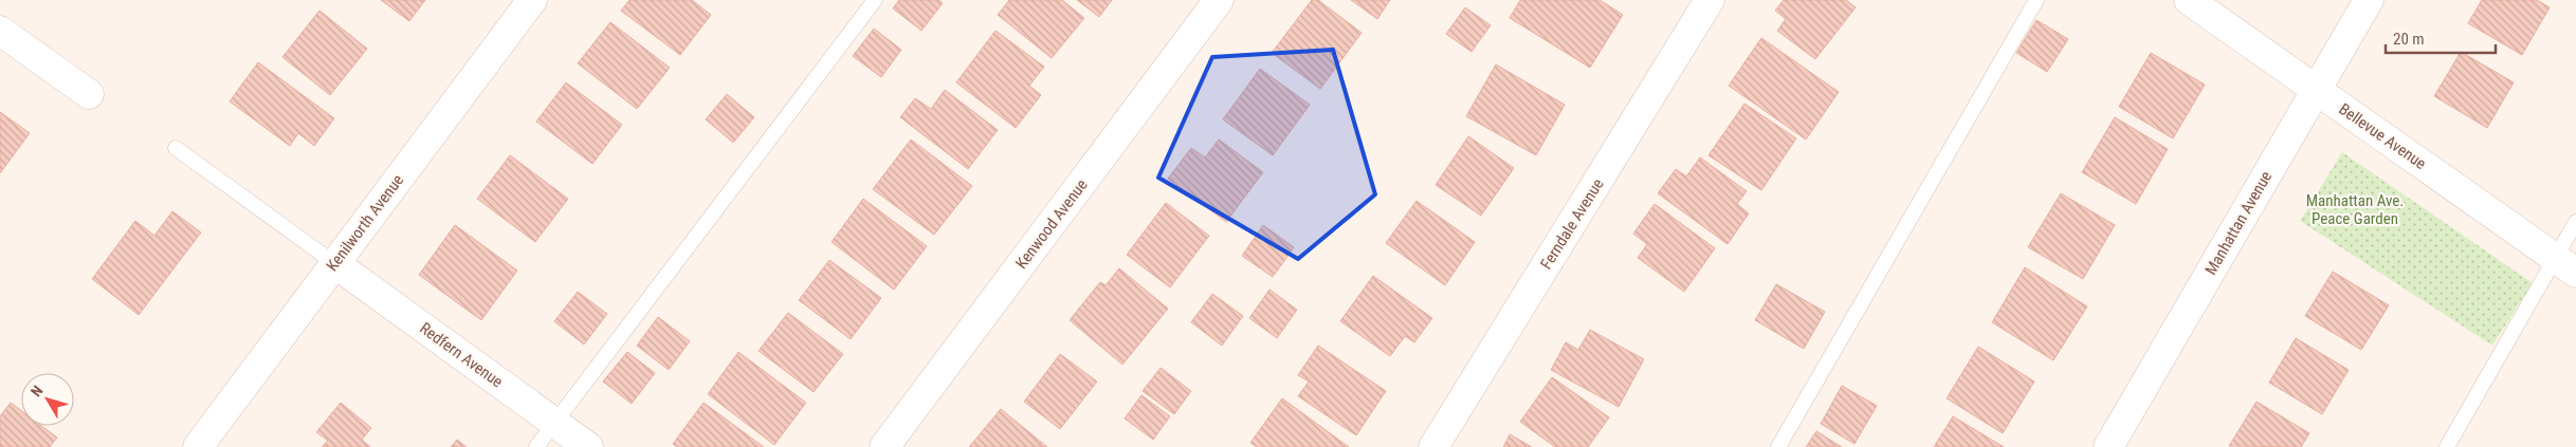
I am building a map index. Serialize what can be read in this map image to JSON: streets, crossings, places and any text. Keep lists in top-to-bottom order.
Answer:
{
  "streets": {
    "street": [
      "Bellevue Avenue",
      "Kenilworth Avenue",
      "Manhattan Avenue",
      "Kenwood Avenue",
      "Ferndale Avenue",
      "Redfern Avenue"
    ]
  },
  "crossings": [
    ["Bellevue Avenue", "Manhattan Avenue"],
    ["Kenilworth Avenue", "Redfern Avenue"]
  ],
  "parks": ["Manhattan Ave. Peace Garden"],
  "scale_bar": "20 m",
  "north": "top left"
}
